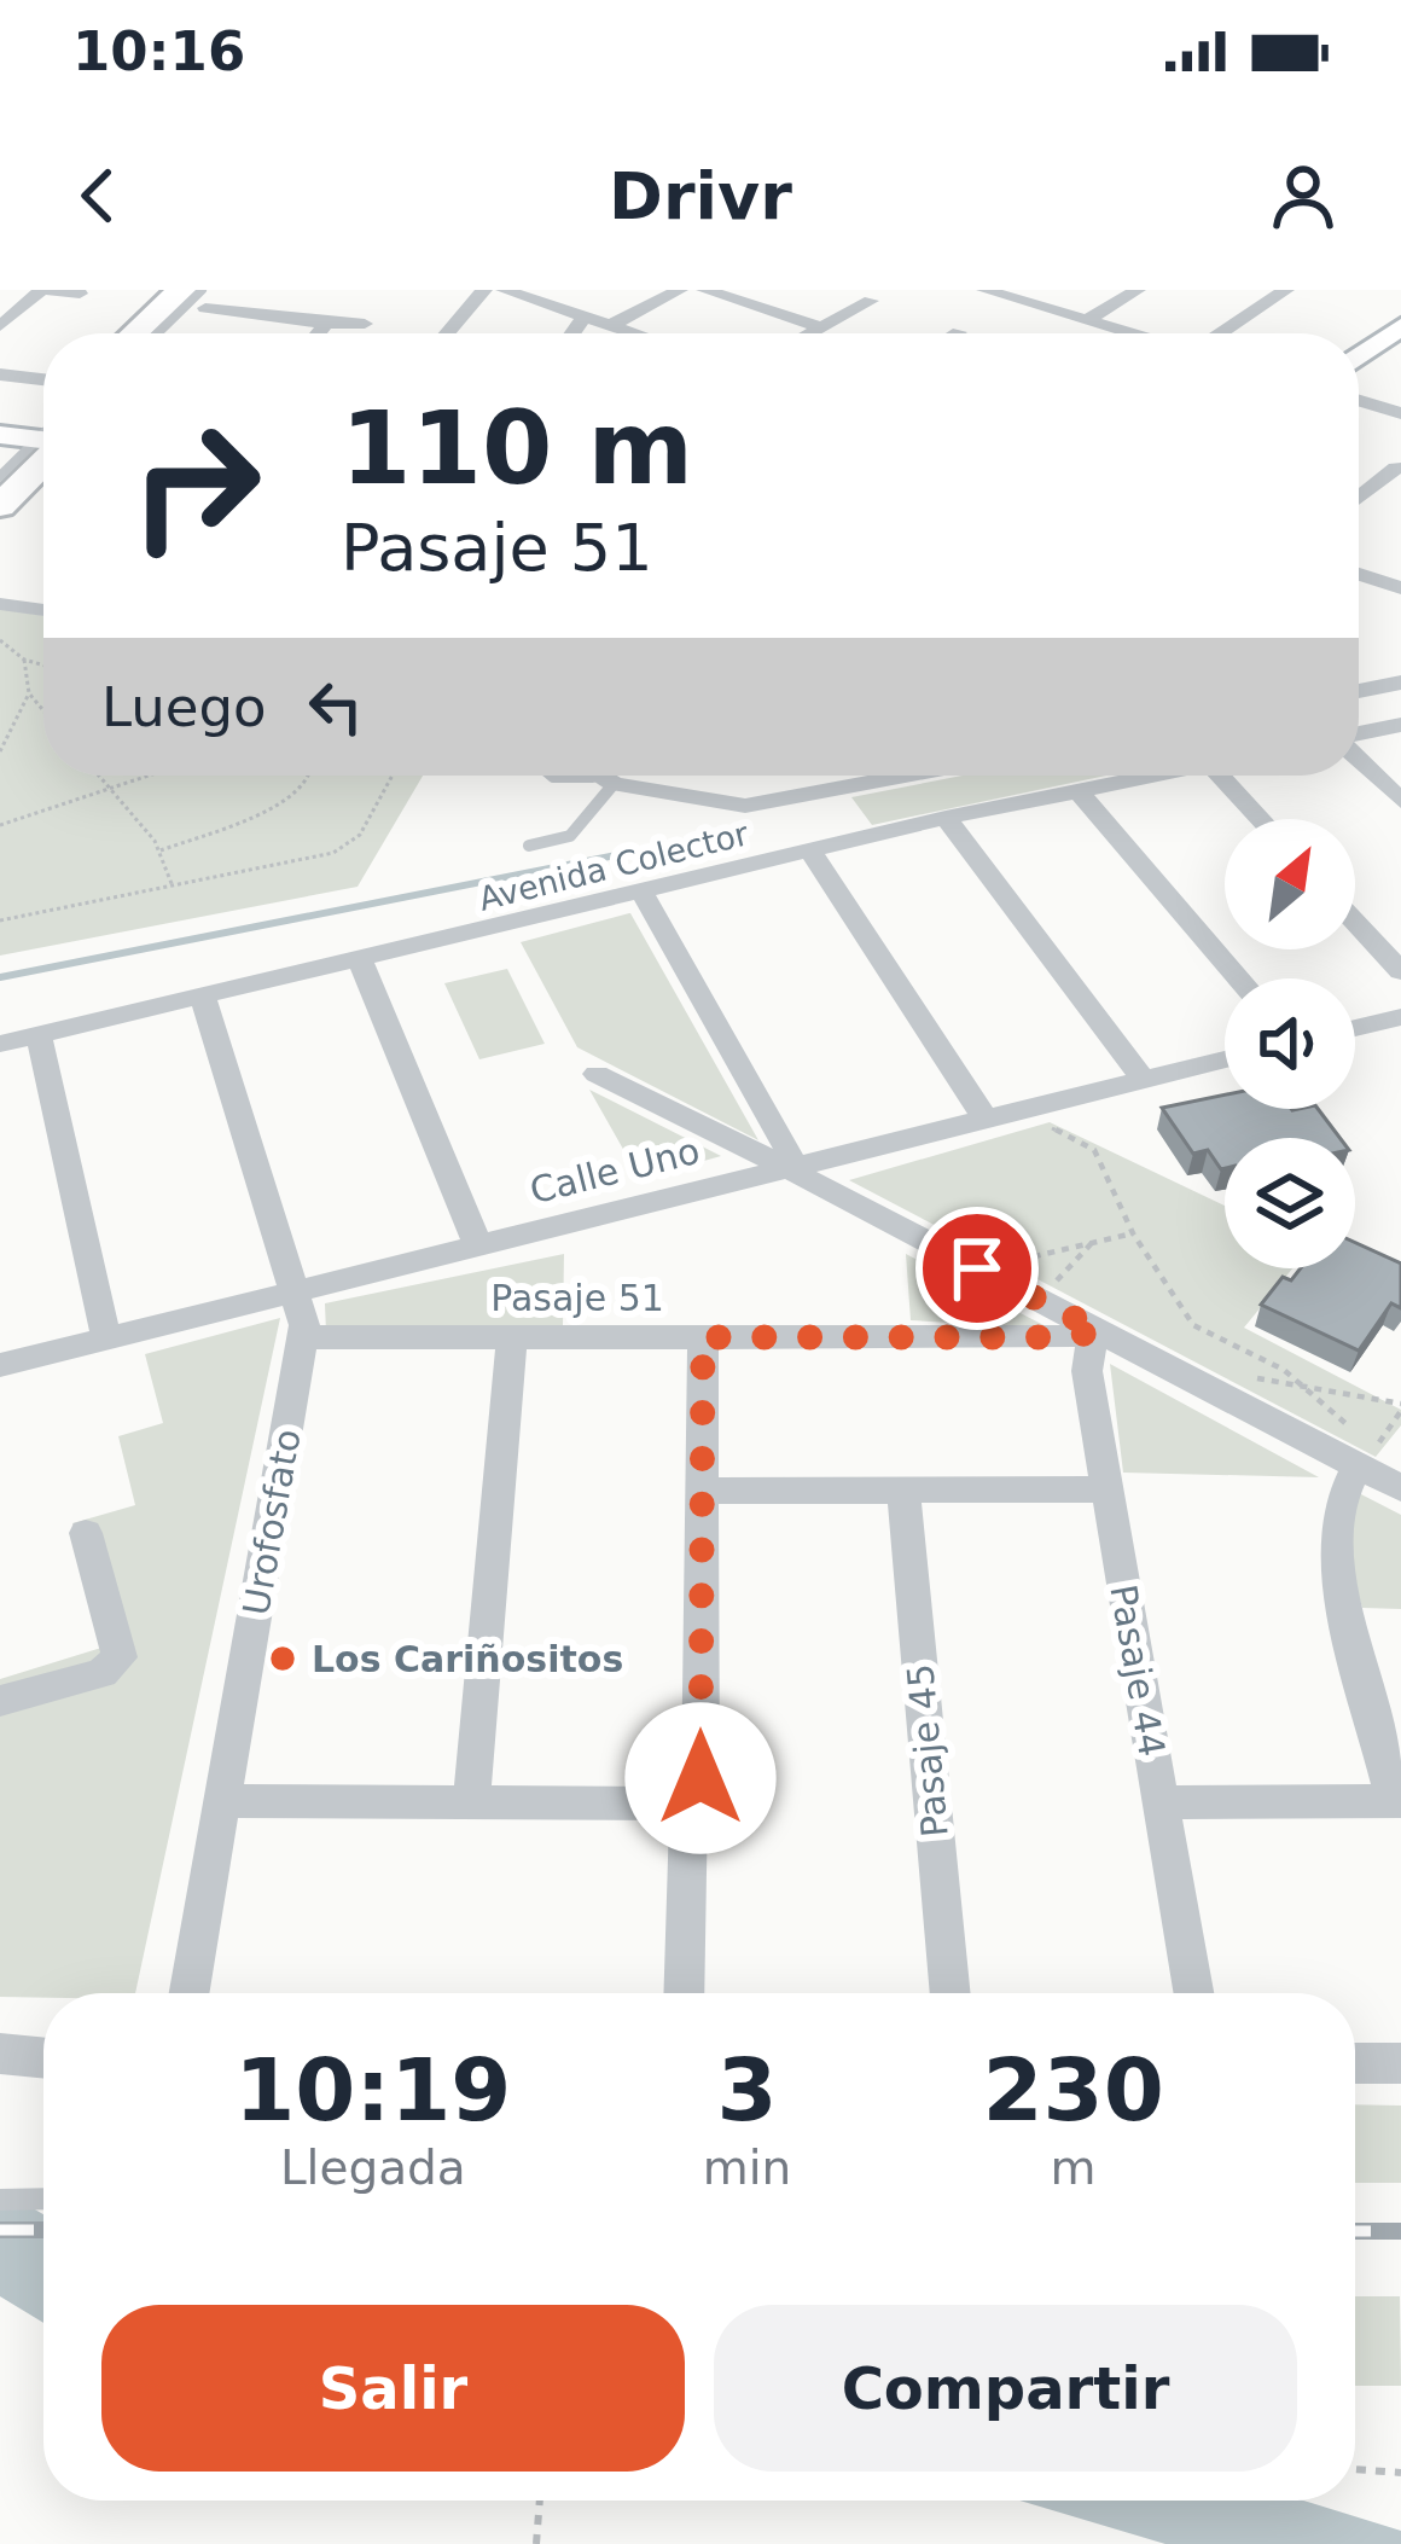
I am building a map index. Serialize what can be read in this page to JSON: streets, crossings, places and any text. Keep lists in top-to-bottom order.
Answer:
{
  "streets": {
    "street": [
      "Avenida Colector",
      "Calle Uno",
      "Pasaje 51",
      "Urofosfato",
      "Pasaje 44",
      "Pasaje 45"
    ]
  },
  "crossings": [
    ["Avenida Colector", "Urofosfato"],
    ["Calle Uno", "Urofosfato"],
    ["Pasaje 51", "Pasaje 44"]
  ],
  "places": ["Los Cariñositos"],
  "north": "top right",
  "page": {
    "status": "10:16",
    "header": "Drivr",
    "turn": ["110 m", "Pasaje 51"],
    "then": "Luego",
    "eta": [
      "10:19",
      "Llegada",
      "3",
      "min",
      "230",
      "m"
    ],
    "buttons": ["Salir", "Compartir"]
  }
}
